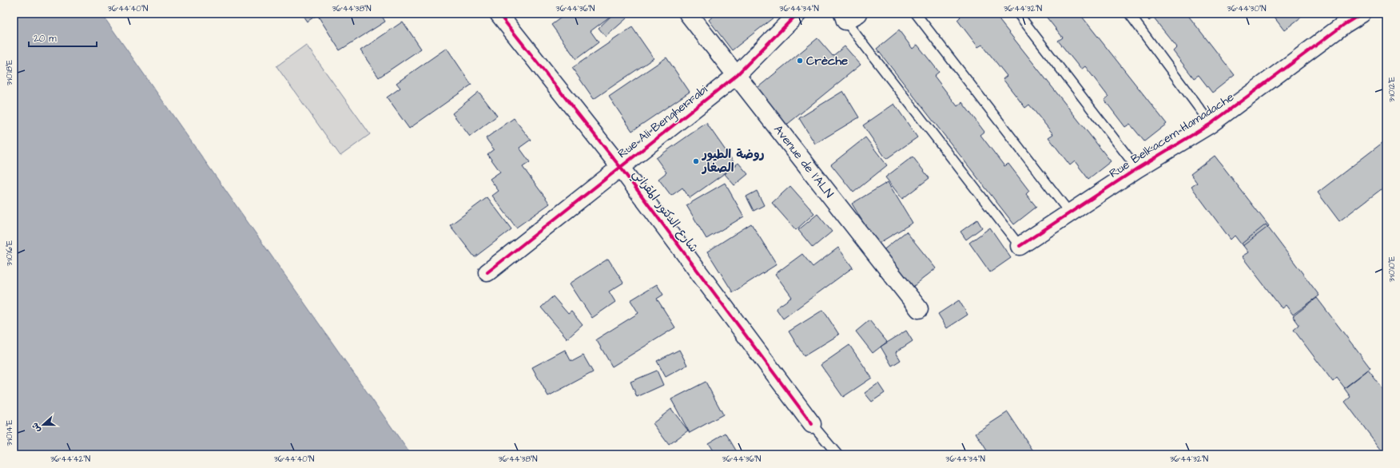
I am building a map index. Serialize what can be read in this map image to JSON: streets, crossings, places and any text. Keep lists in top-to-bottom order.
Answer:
{
  "streets": {
    "street": [
      "Rue Ali Bengherrabi",
      "Rue Belkacem Hamadache",
      "Avenue de l'ALN",
      "شارع الدكتور المقراني"
    ]
  },
  "crossings": [
    ["Rue Ali Bengherrabi", "Avenue de l'ALN"],
    ["Rue Ali Bengherrabi", "شارع الدكتور المقراني"]
  ],
  "places": ["Crèche", "روضة الطيور الصغار"],
  "scale_bar": "20 m",
  "north": "left",
  "coordinates": [
    "36°44'40\"N",
    "36°44'38\"N",
    "36°44'36\"N",
    "36°44'34\"N",
    "36°44'32\"N",
    "36°44'30\"N",
    "3°10'18\"E",
    "3°10'12\"E",
    "3°10'16\"E",
    "3°10'10\"E",
    "3°10'14\"E",
    "36°44'42\"N"
  ]
}
